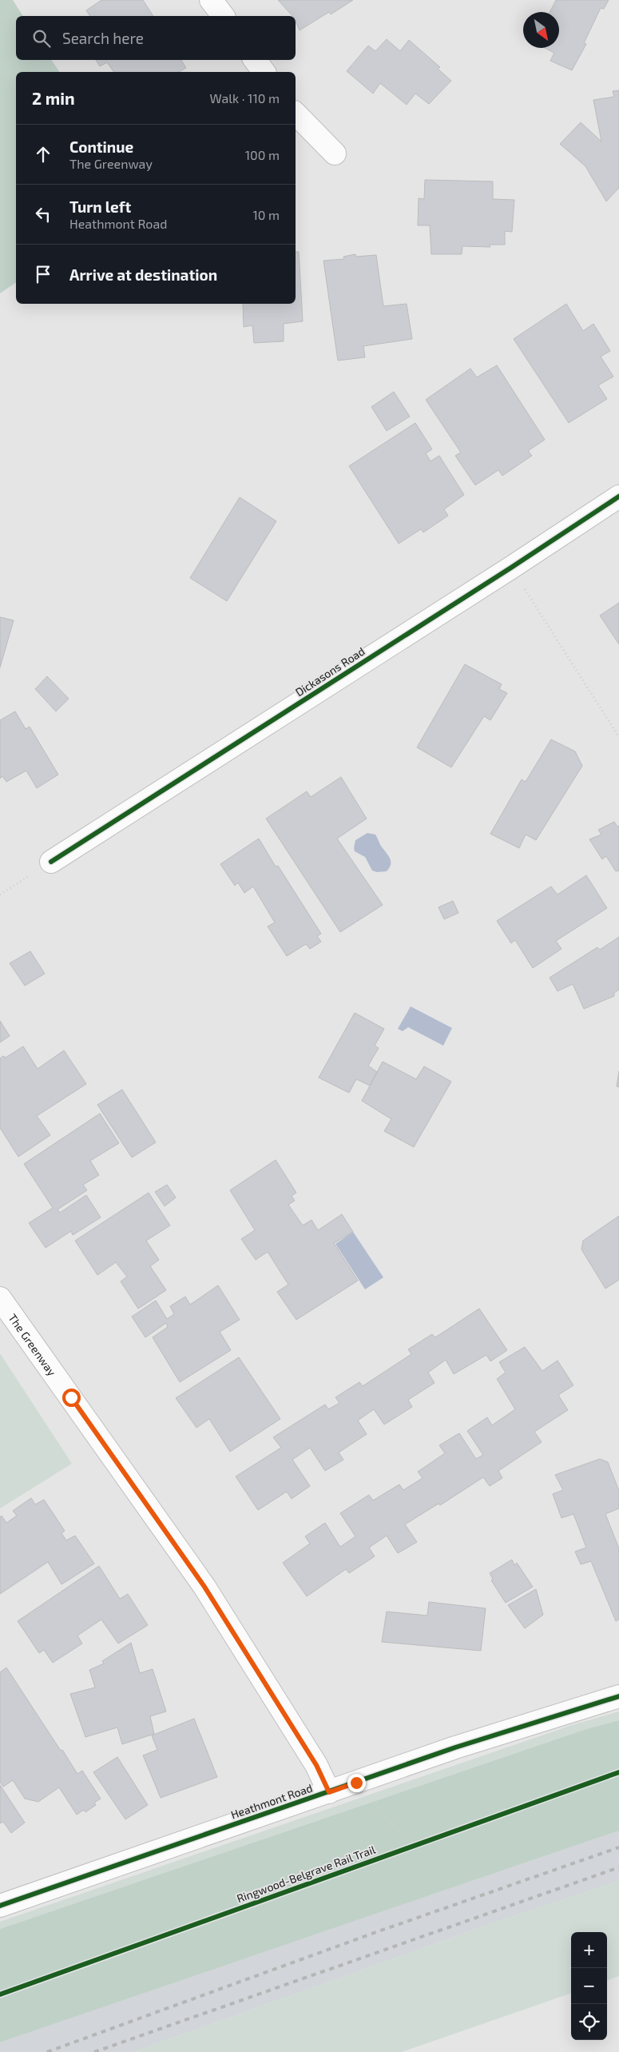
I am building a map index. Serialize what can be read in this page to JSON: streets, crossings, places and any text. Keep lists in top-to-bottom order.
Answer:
{
  "streets": {
    "street": ["Dickasons Road", "The Greenway", "Heathmont Road"],
    "cycle path": ["Ringwood-Belgrave Rail Trail"]
  },
  "crossings": [
    ["The Greenway", "Heathmont Road"]
  ],
  "north": "bottom right",
  "page": {
    "search": "Search here",
    "heading": ["2 min", "Walk · 110 m"],
    "list": [
      ["Continue", "The Greenway", "100 m"],
      ["Turn left", "Heathmont Road", "10 m"],
      "Arrive at destination"
    ],
    "map_buttons": ["+", "−"]
  }
}
